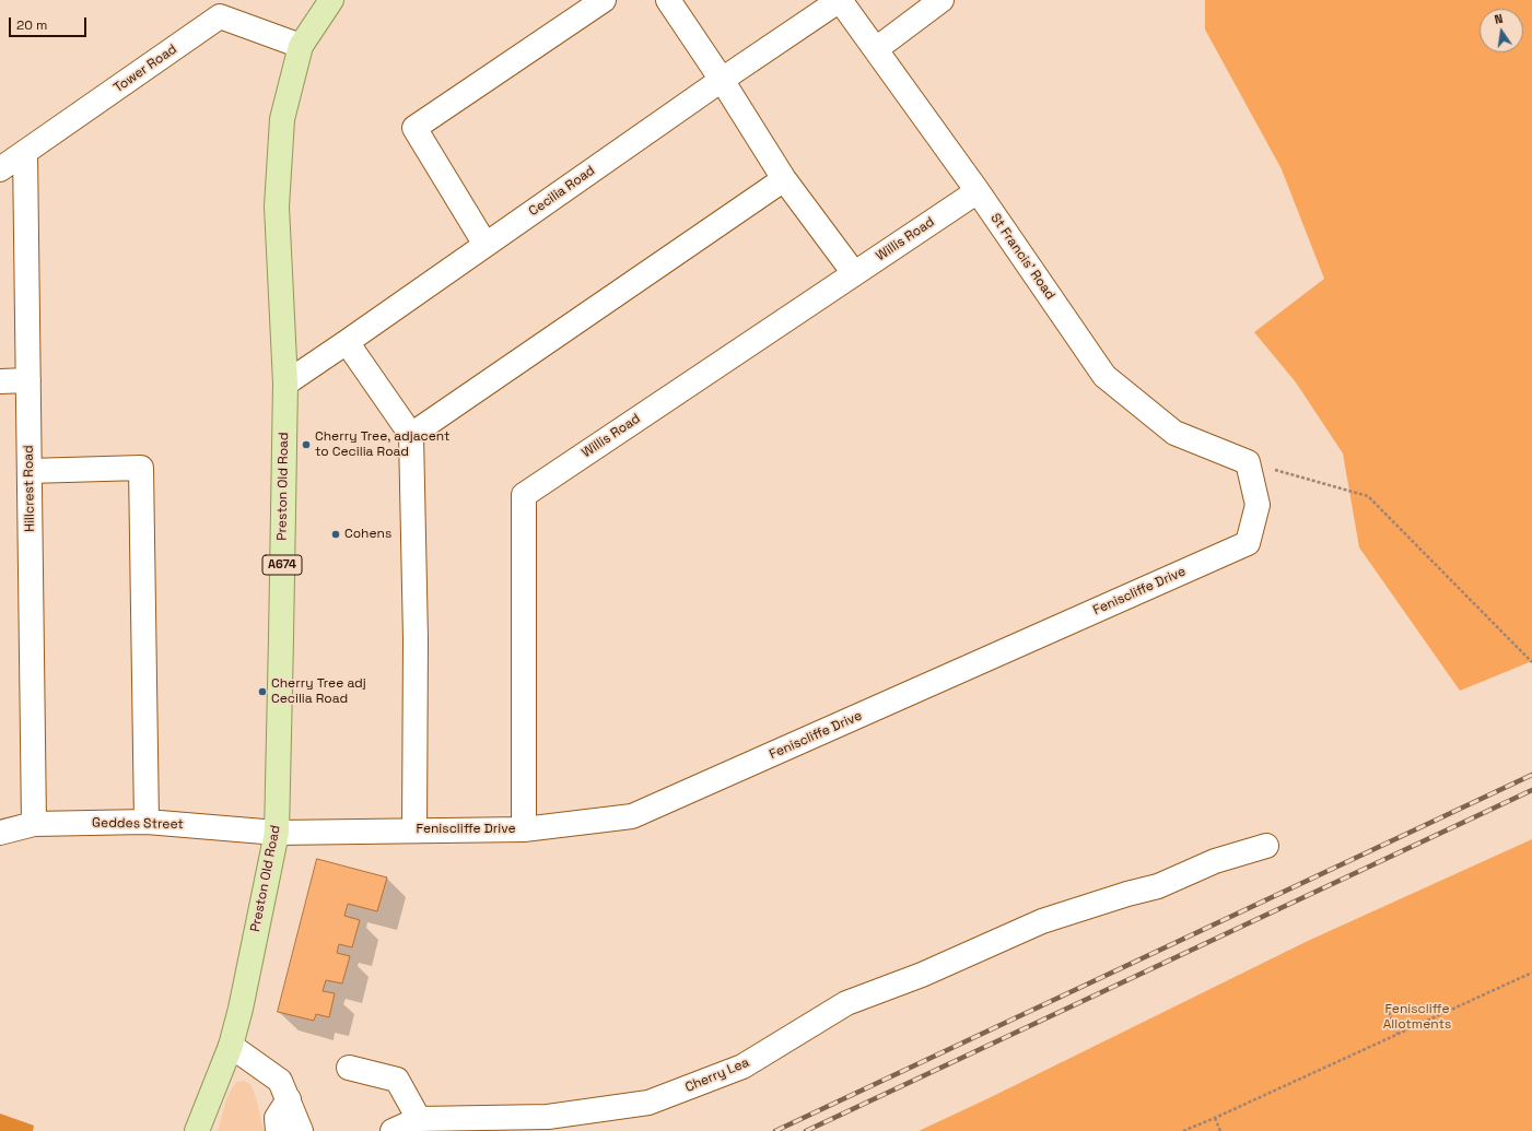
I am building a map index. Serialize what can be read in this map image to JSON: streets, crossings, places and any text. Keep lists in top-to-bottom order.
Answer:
{
  "streets": {
    "main road": ["Preston Old Road", "A674"],
    "street": [
      "Tower Road",
      "Cecilia Road",
      "Willis Road",
      "St Francis' Road",
      "Hillcrest Road",
      "Feniscliffe Drive",
      "Geddes Street",
      "Cherry Lea"
    ]
  },
  "crossings": [
    ["Tower Road", "Preston Old Road"],
    ["Tower Road", "Hillcrest Road"],
    ["Cecilia Road", "St Francis' Road"],
    ["Cecilia Road", "Preston Old Road"],
    ["Willis Road", "St Francis' Road"],
    ["Willis Road", "Feniscliffe Drive"],
    ["St Francis' Road", "Feniscliffe Drive"],
    ["Preston Old Road", "Feniscliffe Drive"],
    ["Preston Old Road", "Geddes Street"],
    ["Hillcrest Road", "Geddes Street"],
    ["Feniscliffe Drive", "Geddes Street"]
  ],
  "parks": ["Feniscliffe Allotments"],
  "places": ["Cherry Tree, adjacent to Cecilia Road", "Cohens", "Cherry Tree adj Cecilia Road"],
  "scale_bar": "20 m",
  "north": "top"
}
